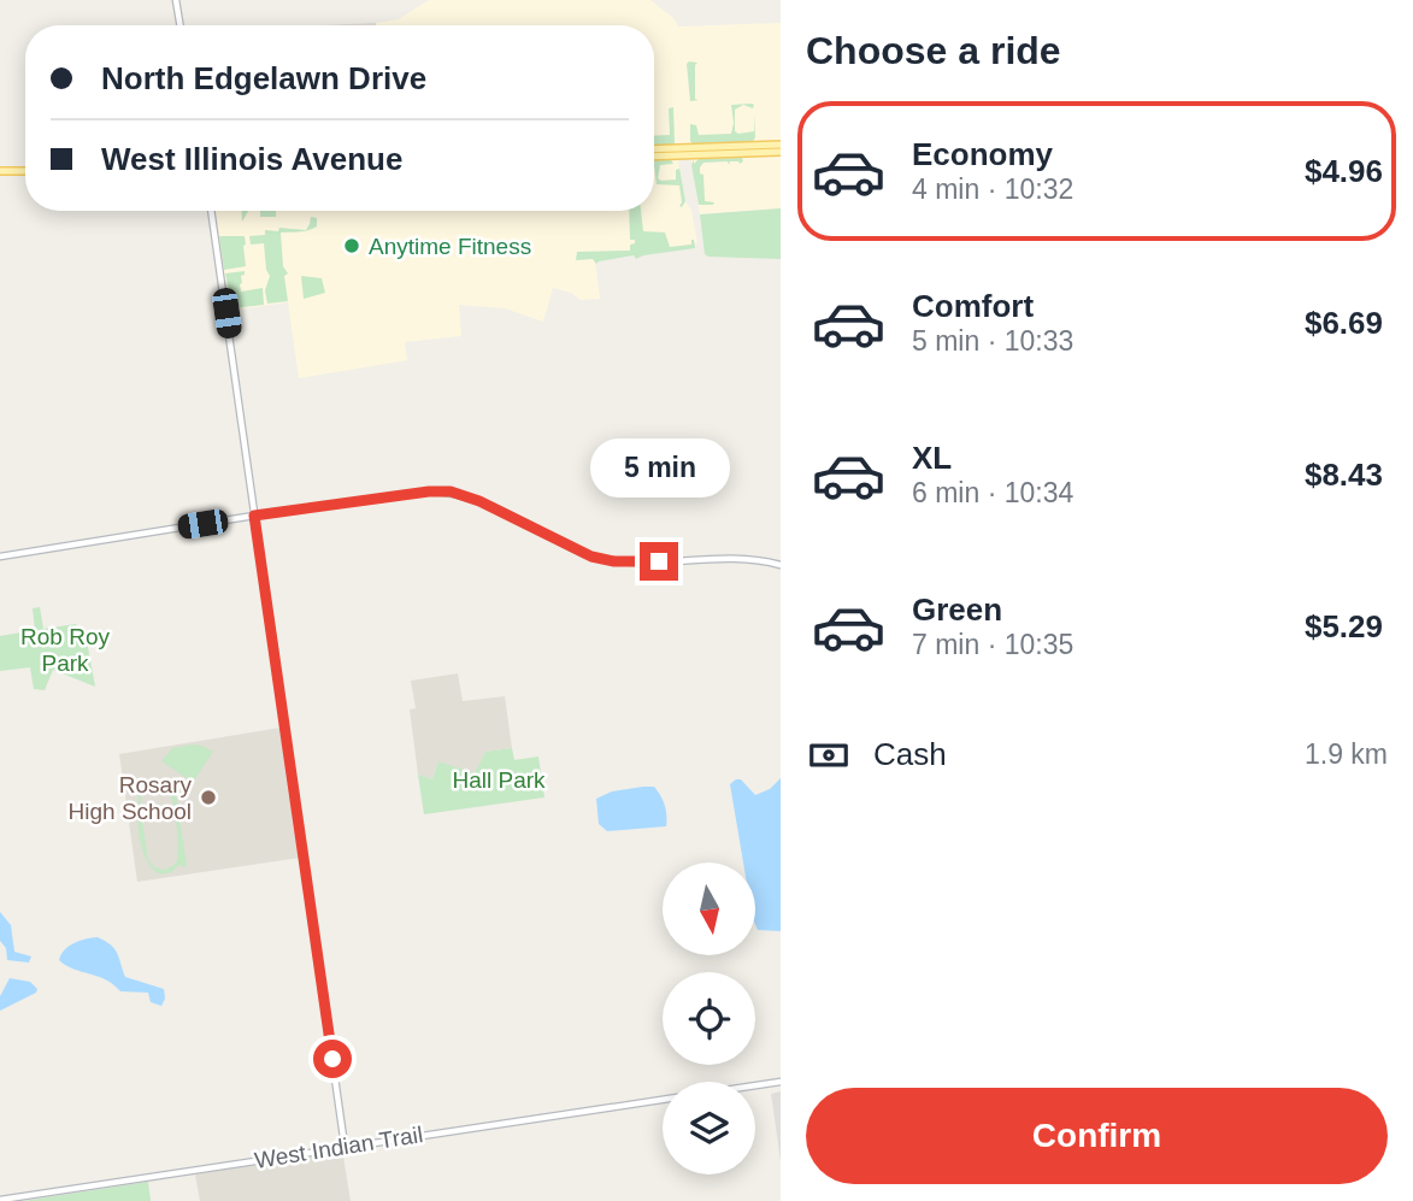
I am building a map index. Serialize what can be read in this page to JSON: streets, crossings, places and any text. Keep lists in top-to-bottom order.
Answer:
{
  "streets": {
    "street": ["West Indian Trail"]
  },
  "parks": ["Rob Roy Park", "Hall Park"],
  "places": ["Anytime Fitness", "Rosary High School"],
  "north": "bottom",
  "page": {
    "heading": "Choose a ride",
    "banner": ["North Edgelawn Drive", "West Illinois Avenue"],
    "list": [
      {
        "name": "Economy",
        "note": "4 min · 10:32",
        "value": "$4.96"
      },
      {
        "name": "Comfort",
        "note": "5 min · 10:33",
        "value": "$6.69"
      },
      {
        "name": "XL",
        "note": "6 min · 10:34",
        "value": "$8.43"
      },
      {
        "name": "Green",
        "note": "7 min · 10:35",
        "value": "$5.29"
      }
    ],
    "bubble": "5 min",
    "pay": ["Cash", "1.9 km"],
    "buttons": "Confirm"
  }
}
